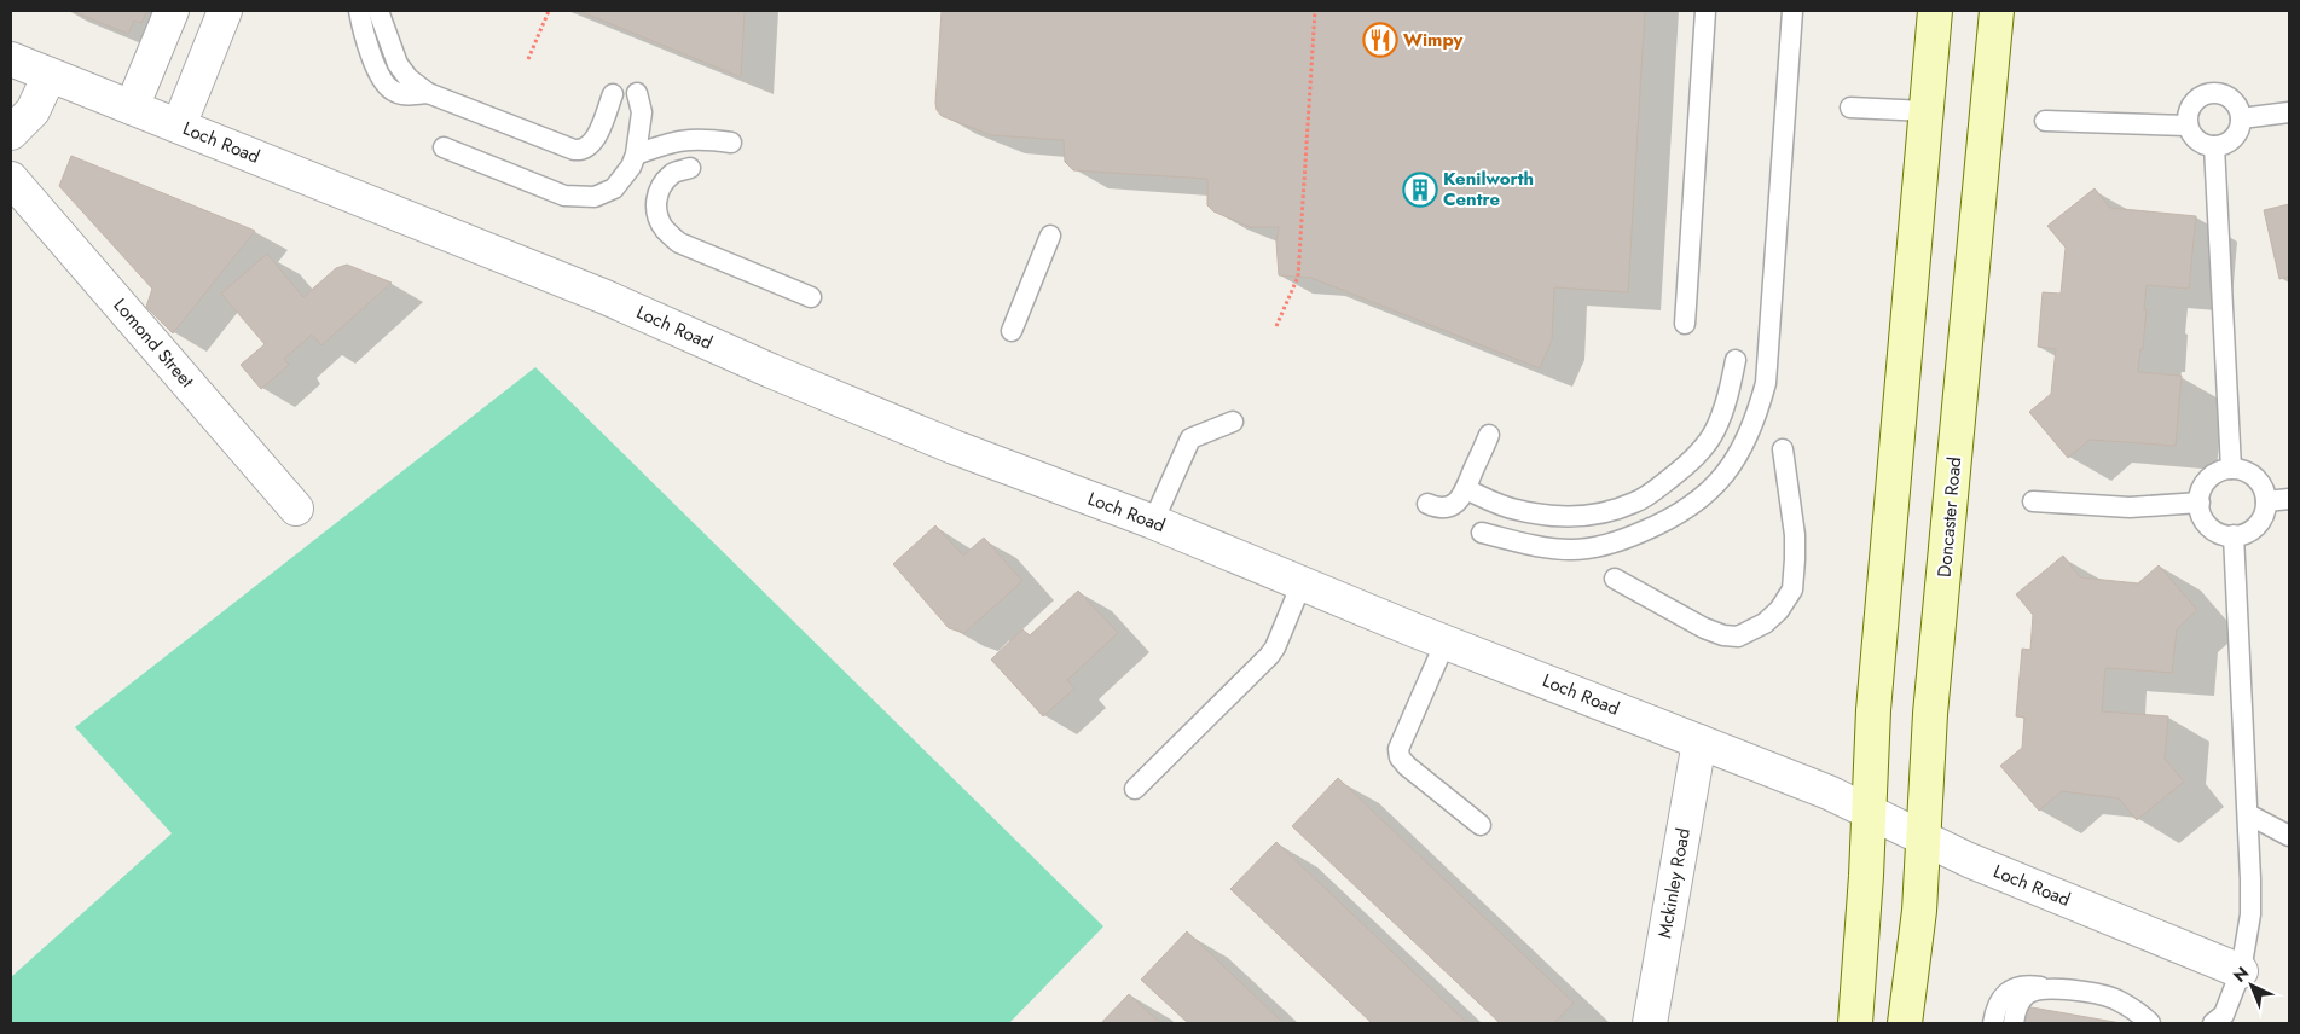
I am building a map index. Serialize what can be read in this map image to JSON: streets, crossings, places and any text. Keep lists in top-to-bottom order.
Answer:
{
  "streets": {
    "street": [
      "Loch Road",
      "Lomond Street",
      "Doncaster Road",
      "Mckinley Road"
    ]
  },
  "crossings": [
    ["Loch Road", "Doncaster Road"],
    ["Loch Road", "Mckinley Road"]
  ],
  "places": {
    "restaurant": ["Wimpy"],
    "building": ["Kenilworth Centre"]
  },
  "north": "top left"
}
